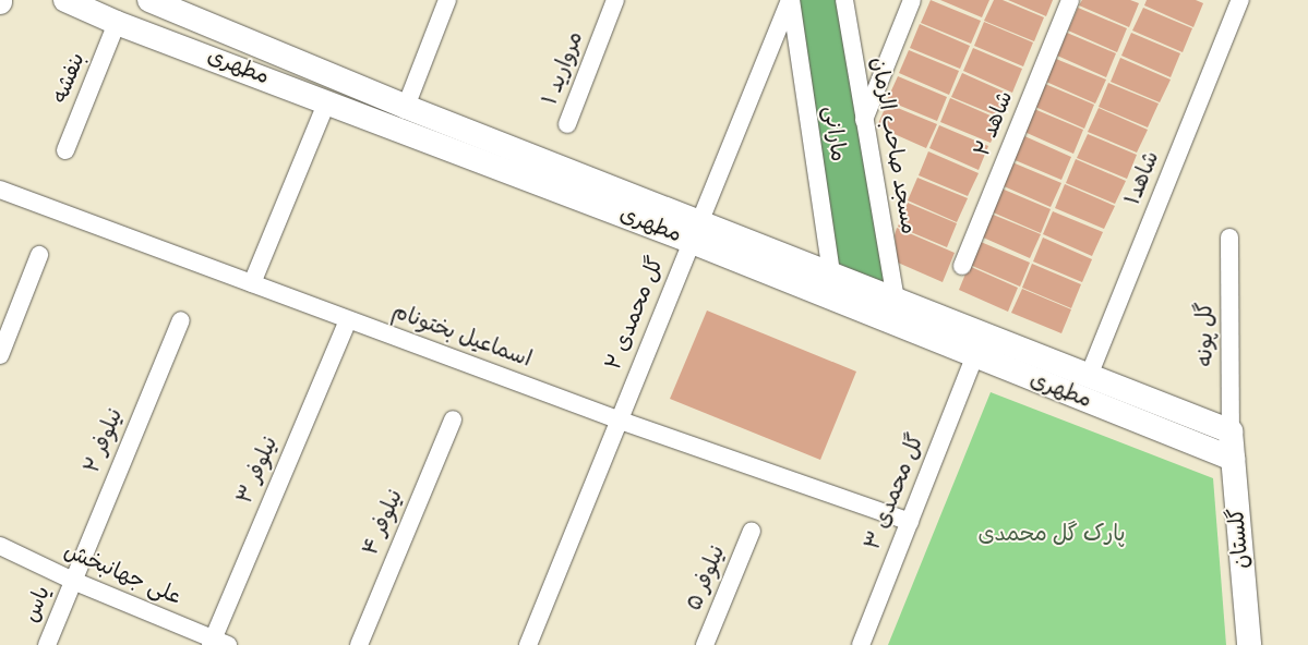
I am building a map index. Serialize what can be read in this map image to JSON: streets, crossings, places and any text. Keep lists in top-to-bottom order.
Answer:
{
  "streets": {
    "street": [
      "مطهری",
      "مروارید ۱",
      "بنفشه",
      "شاهد ۲",
      "مارانی",
      "مسجد صاحب الزمان",
      "شاهد۱",
      "گل محمدی ۲",
      "گل پونه",
      "اسماعیل بختونام",
      "نیلوفر ۲",
      "نیلوفر ۳",
      "گل محمدی ۳",
      "نیلوفر ۴",
      "گلستان",
      "علی جهانبخش",
      "نیلوفر ۵",
      "یاس"
    ]
  },
  "crossings": [
    ["مطهری", "بنفشه"],
    ["مطهری", "مارانی"],
    ["مطهری", "مسجد صاحب الزمان"],
    ["مطهری", "شاهد۱"],
    ["مطهری", "گل محمدی ۲"],
    ["مطهری", "گل پونه"],
    ["مطهری", "گل محمدی ۳"],
    ["مطهری", "گلستان"],
    ["مارانی", "گل محمدی ۲"],
    ["گل محمدی ۲", "اسماعیل بختونام"],
    ["گل پونه", "گلستان"],
    ["اسماعیل بختونام", "نیلوفر ۳"],
    ["اسماعیل بختونام", "گل محمدی ۳"],
    ["نیلوفر ۲", "علی جهانبخش"],
    ["نیلوفر ۲", "یاس"],
    ["نیلوفر ۳", "علی جهانبخش"],
    ["علی جهانبخش", "یاس"]
  ],
  "parks": ["پارک گل محمدی"]
}
